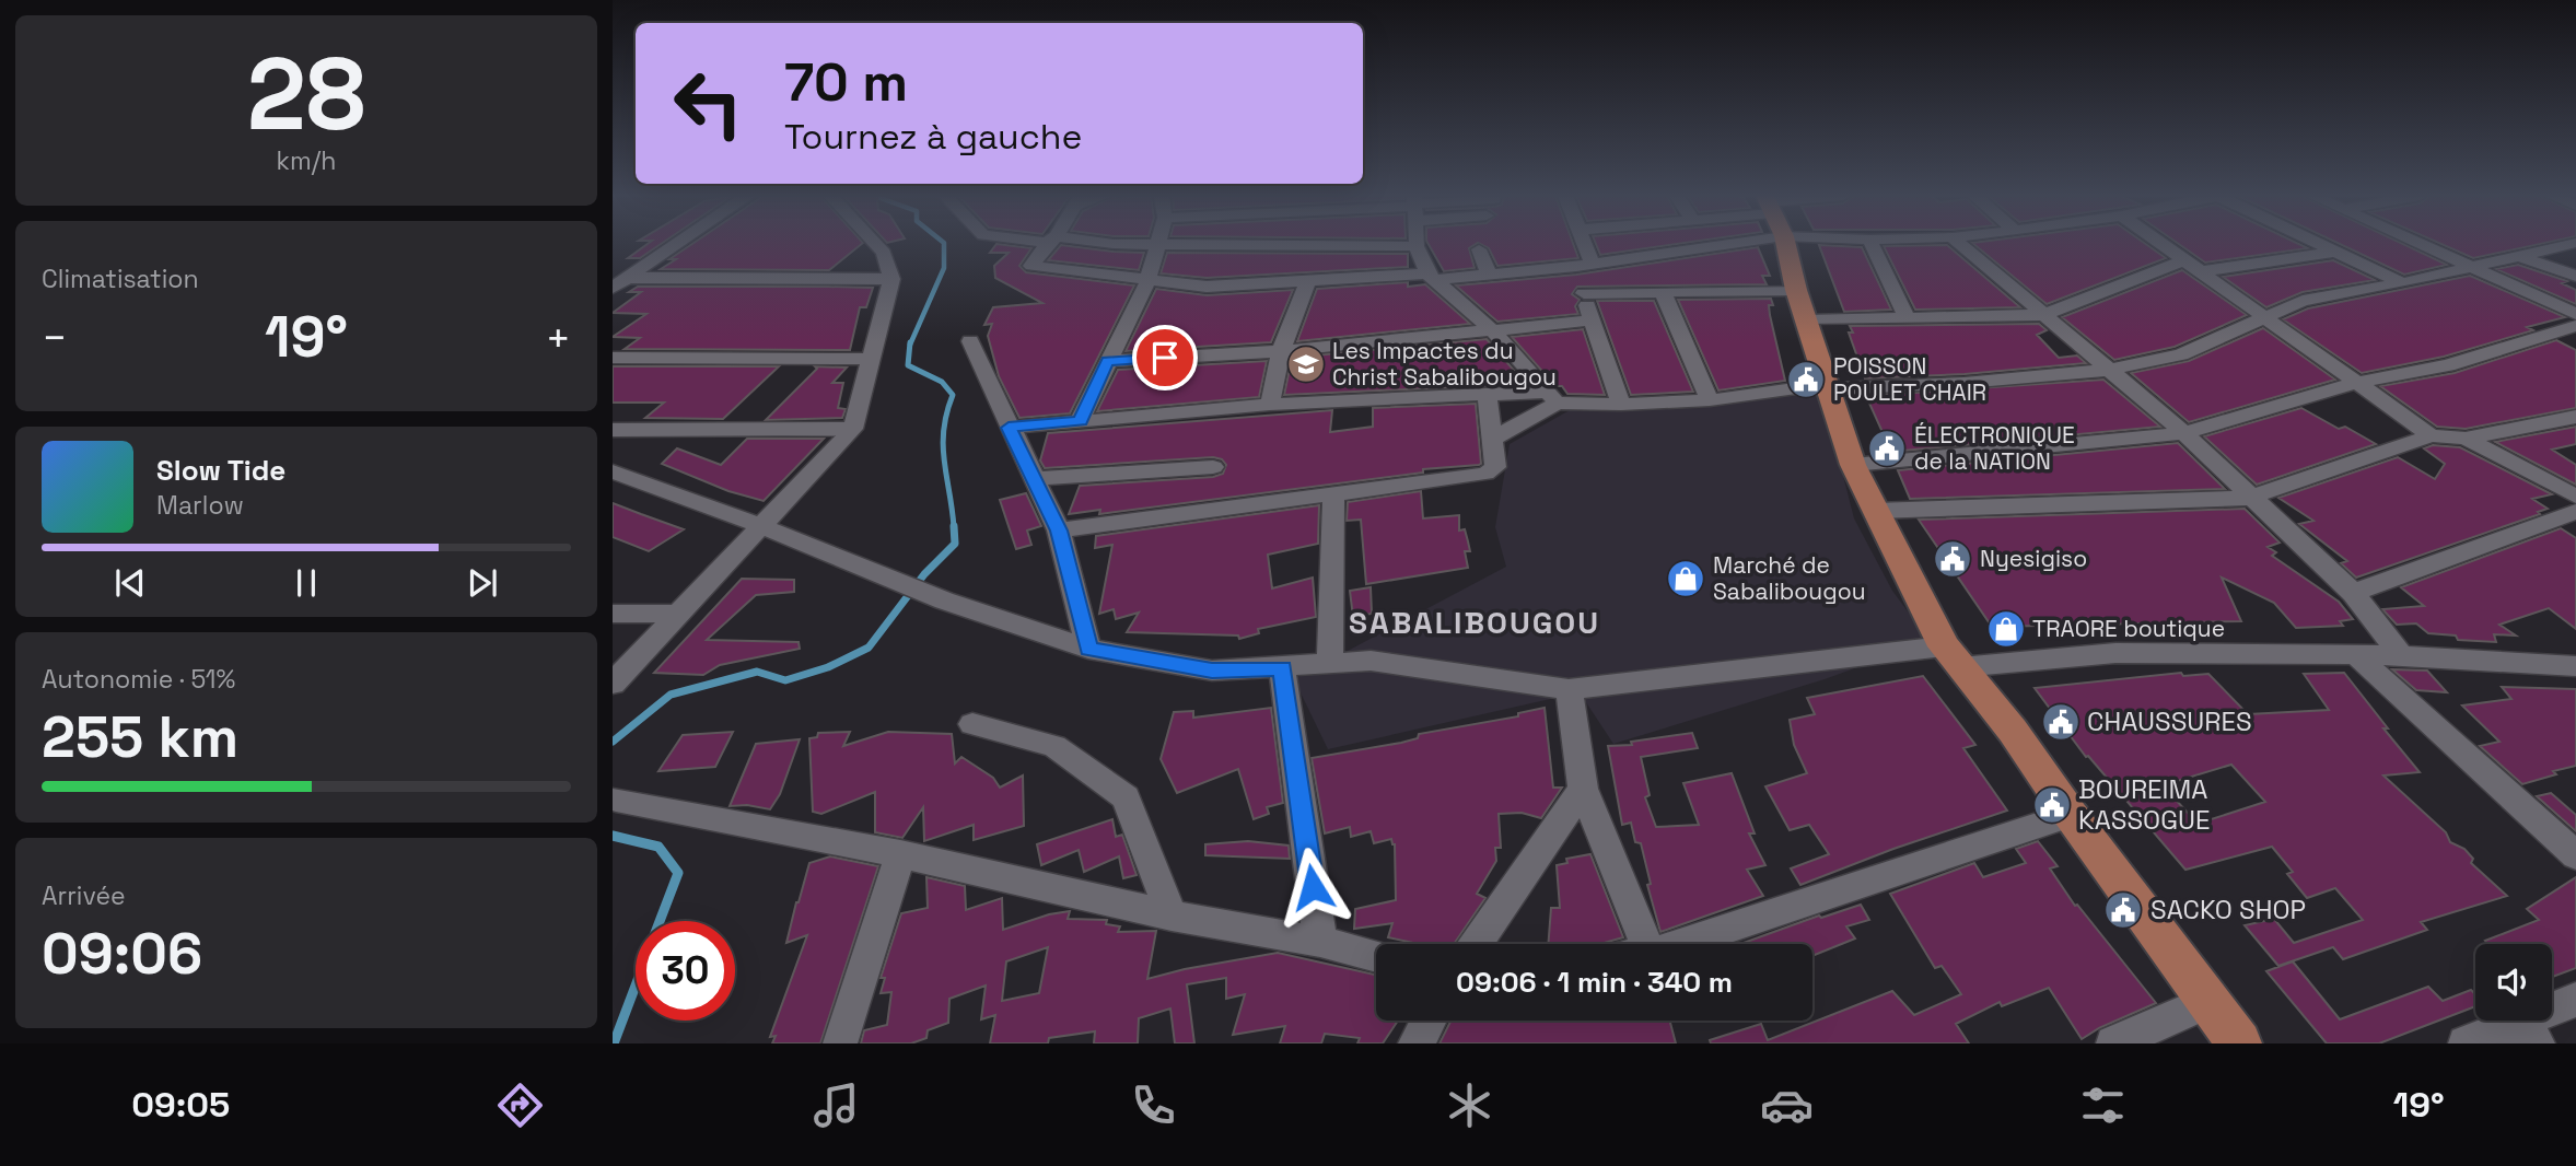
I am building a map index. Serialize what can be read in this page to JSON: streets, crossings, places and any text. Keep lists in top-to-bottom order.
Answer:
{
  "districts": ["SABALIBOUGOU"],
  "places": {
    "school or university": ["Les Impactes du Christ Sabalibougou"],
    "public building": [
      "POISSON POULET CHAIR",
      "ÉLECTRONIQUE de la NATION",
      "Nyesigiso",
      "CHAUSSURES",
      "BOUREIMA KASSOGUE",
      "SACKO SHOP"
    ],
    "shop": ["Marché de Sabalibougou", "TRAORE boutique"]
  },
  "page": {
    "tile": [
      ["28", "km/h"],
      "Climatisation",
      ["Autonomie · 51%", "255 km"],
      ["Arrivée", "09:06"]
    ],
    "turn": ["70 m", "Tournez à gauche"],
    "heat": ["−", "19°", "+"],
    "song": ["Slow Tide", "Marlow"],
    "limit": "30",
    "trip": "09:06 · 1 min · 340 m",
    "tabs": ["09:05", "19°"]
  }
}
